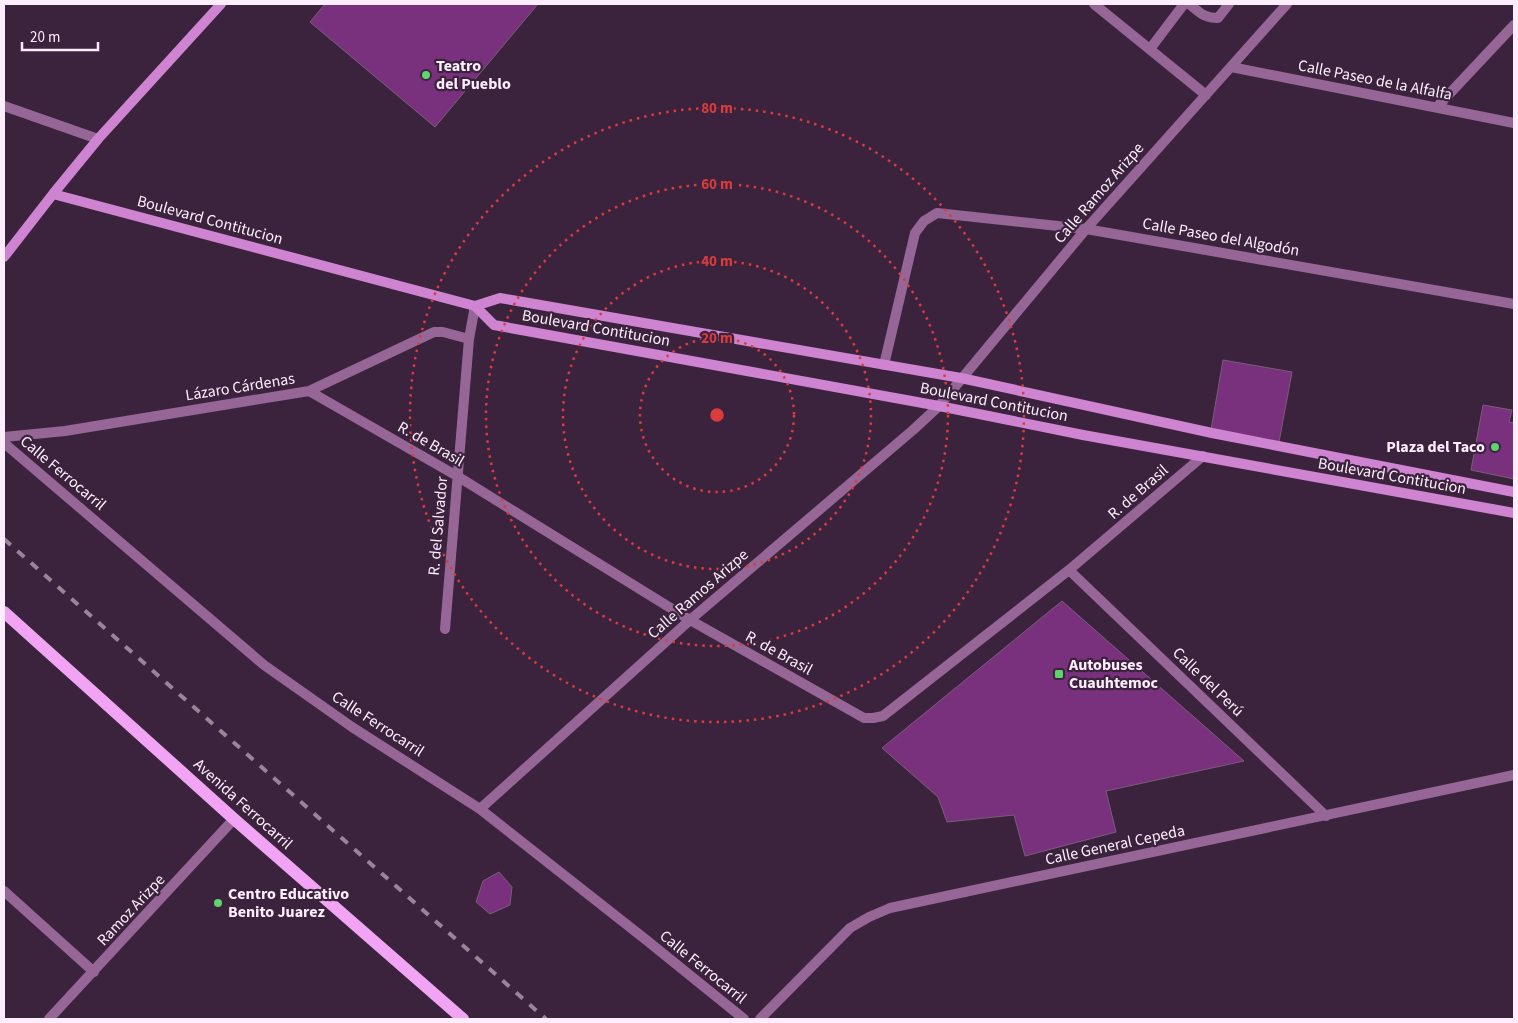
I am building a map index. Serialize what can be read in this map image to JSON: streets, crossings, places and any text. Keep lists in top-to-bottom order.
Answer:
{
  "streets": {
    "main road": ["Avenida Ferrocarril"],
    "street": [
      "Calle Paseo de la Alfalfa",
      "Calle Ramoz Arizpe",
      "Boulevard Contitucion",
      "Calle Paseo del Algodón",
      "Lázaro Cárdenas",
      "R. de Brasil",
      "Calle Ferrocarril",
      "R. del Salvador",
      "Calle Ramos Arizpe",
      "Calle del Perú",
      "Calle General Cepeda",
      "Ramoz Arizpe"
    ]
  },
  "crossings": [
    ["Calle Paseo de la Alfalfa", "Calle Ramoz Arizpe"],
    ["Calle Ramoz Arizpe", "Boulevard Contitucion"],
    ["Calle Ramoz Arizpe", "Calle Paseo del Algodón"],
    ["Calle Ramoz Arizpe", "Calle Ramos Arizpe"],
    ["Boulevard Contitucion", "Calle Paseo del Algodón"],
    ["Boulevard Contitucion", "R. de Brasil"],
    ["Boulevard Contitucion", "R. del Salvador"],
    ["Boulevard Contitucion", "Calle Ramos Arizpe"],
    ["Lázaro Cárdenas", "R. de Brasil"],
    ["Lázaro Cárdenas", "R. del Salvador"],
    ["R. de Brasil", "R. del Salvador"],
    ["R. de Brasil", "Calle Ramos Arizpe"],
    ["R. de Brasil", "Calle del Perú"],
    ["Calle Ferrocarril", "Calle Ramos Arizpe"],
    ["Calle del Perú", "Calle General Cepeda"],
    ["Avenida Ferrocarril", "Ramoz Arizpe"]
  ],
  "places": {
    "other": ["Teatro del Pueblo", "Plaza del Taco", "Centro Educativo Benito Juarez"],
    "transit": ["Autobuses Cuauhtemoc"]
  },
  "scale_bar": "20 m",
  "rings": [
    "80 m",
    "60 m",
    "40 m",
    "20 m"
  ]
}
